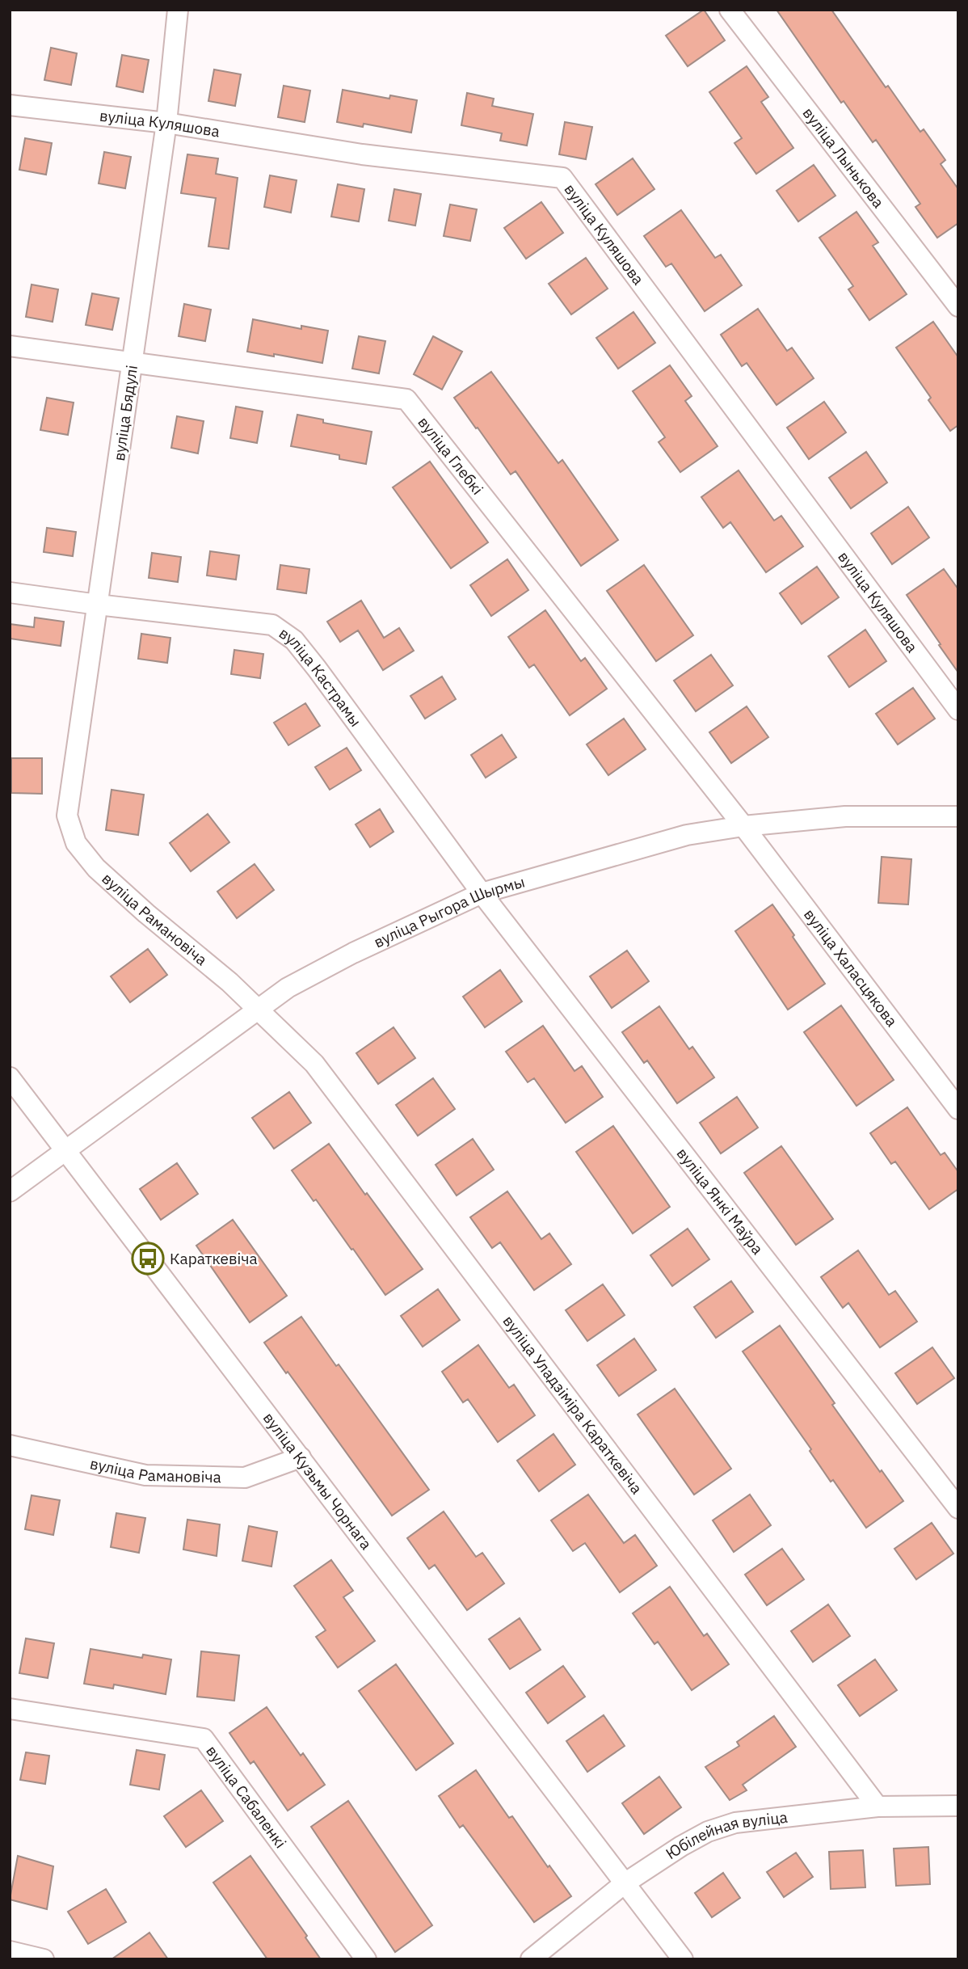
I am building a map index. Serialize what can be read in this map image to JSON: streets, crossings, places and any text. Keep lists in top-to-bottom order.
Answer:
{
  "streets": {
    "street": [
      "вуліца Куляшова",
      "вуліца Лынькова",
      "вуліца Бядулі",
      "вуліца Глебкі",
      "вуліца Кастрамы",
      "вуліца Рыгора Шырмы",
      "вуліца Рамановіча",
      "вуліца Халасцякова",
      "вуліца Янкі Маўра",
      "вуліца Уладзіміра Караткевіча",
      "вуліца Кузьмы Чорнага",
      "вуліца Сабаленкі",
      "Юбілейная вуліца"
    ]
  },
  "crossings": [
    ["вуліца Куляшова", "вуліца Бядулі"],
    ["вуліца Бядулі", "вуліца Глебкі"],
    ["вуліца Бядулі", "вуліца Кастрамы"],
    ["вуліца Бядулі", "вуліца Рамановіча"],
    ["вуліца Глебкі", "вуліца Рыгора Шырмы"],
    ["вуліца Глебкі", "вуліца Халасцякова"],
    ["вуліца Кастрамы", "вуліца Рыгора Шырмы"],
    ["вуліца Кастрамы", "вуліца Янкі Маўра"],
    ["вуліца Рыгора Шырмы", "вуліца Рамановіча"],
    ["вуліца Рыгора Шырмы", "вуліца Халасцякова"],
    ["вуліца Рыгора Шырмы", "вуліца Янкі Маўра"],
    ["вуліца Рыгора Шырмы", "вуліца Уладзіміра Караткевіча"],
    ["вуліца Рыгора Шырмы", "вуліца Кузьмы Чорнага"],
    ["вуліца Рамановіча", "вуліца Уладзіміра Караткевіча"],
    ["вуліца Рамановіча", "вуліца Кузьмы Чорнага"],
    ["вуліца Уладзіміра Караткевіча", "Юбілейная вуліца"],
    ["вуліца Кузьмы Чорнага", "Юбілейная вуліца"]
  ],
  "places": {
    "bus stop": ["Караткевіча"]
  }
}
